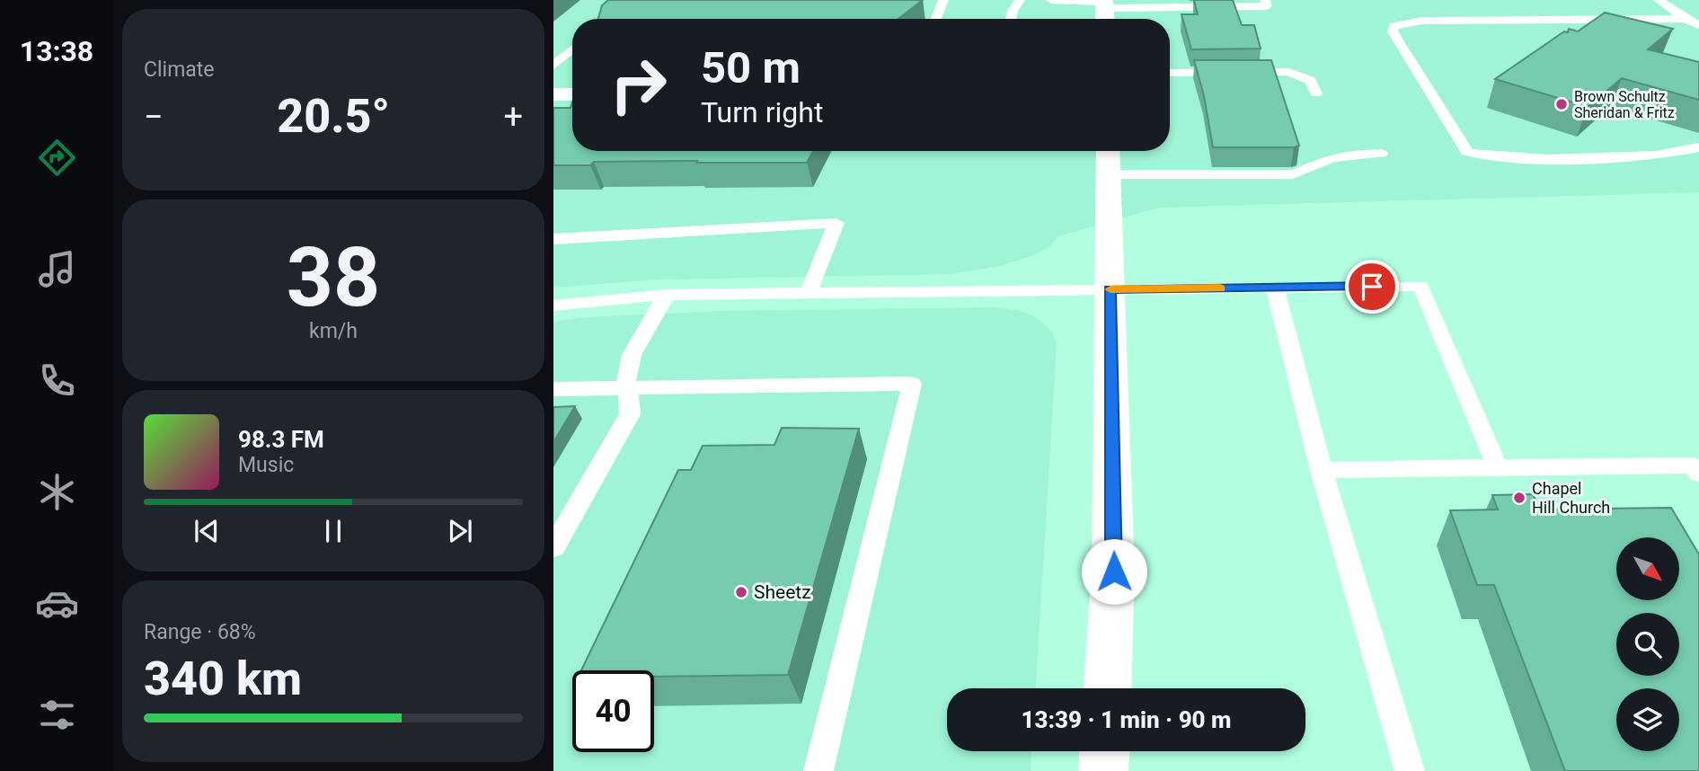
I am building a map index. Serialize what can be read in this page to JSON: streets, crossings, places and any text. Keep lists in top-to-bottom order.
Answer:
{
  "places": ["Brown Schultz Sheridan & Fritz", "Chapel Hill Church", "Sheetz"],
  "north": "bottom right",
  "page": {
    "tabs": "13:38",
    "tile": [
      "Climate",
      ["38", "km/h"],
      ["Range · 68%", "340 km"]
    ],
    "turn": ["50 m", "Turn right"],
    "heat": ["−", "20.5°", "+"],
    "song": ["98.3 FM", "Music"],
    "limit": "40",
    "trip": "13:39 · 1 min · 90 m"
  }
}
